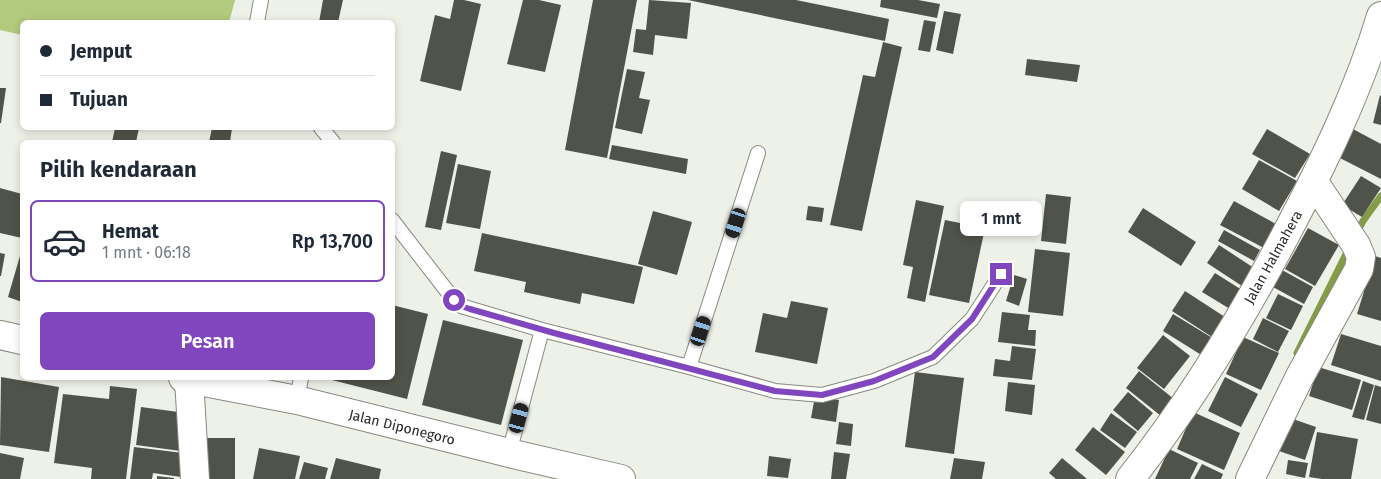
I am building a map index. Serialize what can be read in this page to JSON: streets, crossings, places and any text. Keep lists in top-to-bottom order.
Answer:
{
  "streets": {
    "main road": ["Jalan Halmahera", "Jalan Diponegoro"]
  },
  "page": {
    "banner": ["Jemput", "Tujuan"],
    "heading": "Pilih kendaraan",
    "list": [
      {
        "name": "Hemat",
        "note": "1 mnt · 06:18",
        "value": "Rp 13,700"
      }
    ],
    "bubble": "1 mnt",
    "buttons": "Pesan"
  }
}
